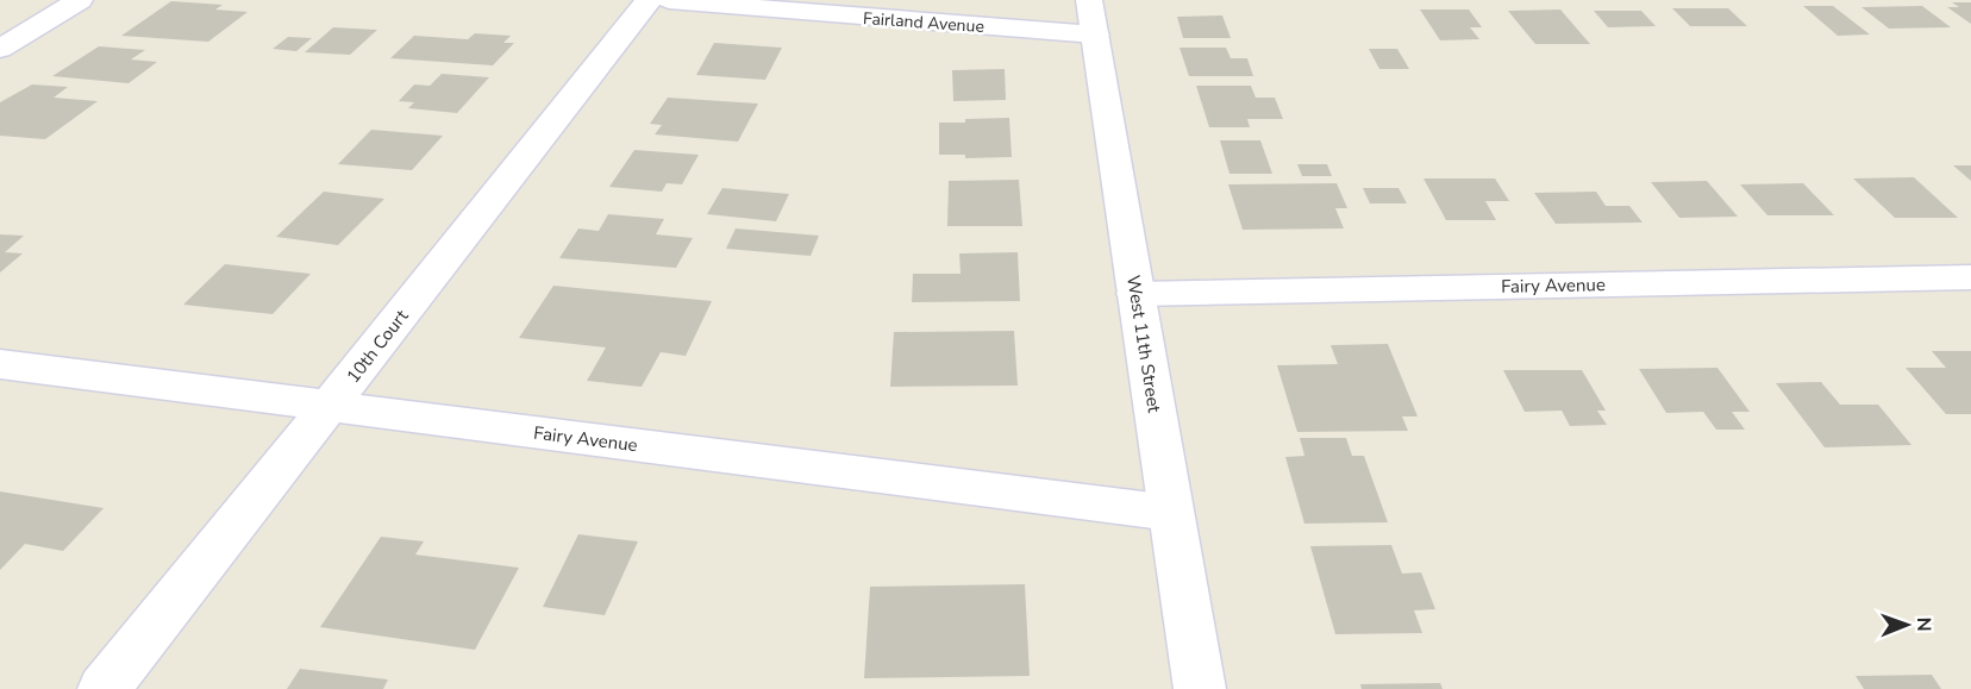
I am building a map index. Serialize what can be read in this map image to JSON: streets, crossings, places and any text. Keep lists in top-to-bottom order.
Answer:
{
  "streets": {
    "street": [
      "Fairland Avenue",
      "Fairy Avenue",
      "West 11th Street",
      "10th Court"
    ]
  },
  "crossings": [
    ["Fairland Avenue", "West 11th Street"],
    ["Fairy Avenue", "West 11th Street"],
    ["Fairy Avenue", "10th Court"]
  ],
  "north": "right"
}
